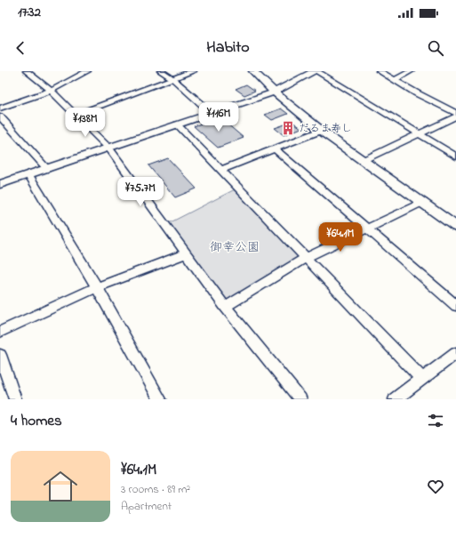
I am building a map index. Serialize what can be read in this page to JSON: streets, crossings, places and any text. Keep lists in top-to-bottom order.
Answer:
{
  "parks": ["御幸公園"],
  "places": {
    "building": ["だるま寿し"]
  },
  "page": {
    "status": "17:32",
    "header": "Habito",
    "price": [
      "¥116M",
      "¥138M",
      "¥75.7M",
      "¥64.1M"
    ],
    "heading": "4 homes",
    "list": [
      {
        "name": "¥64.1M",
        "note": "3 rooms · 89 m² · Apartment"
      }
    ]
  }
}
